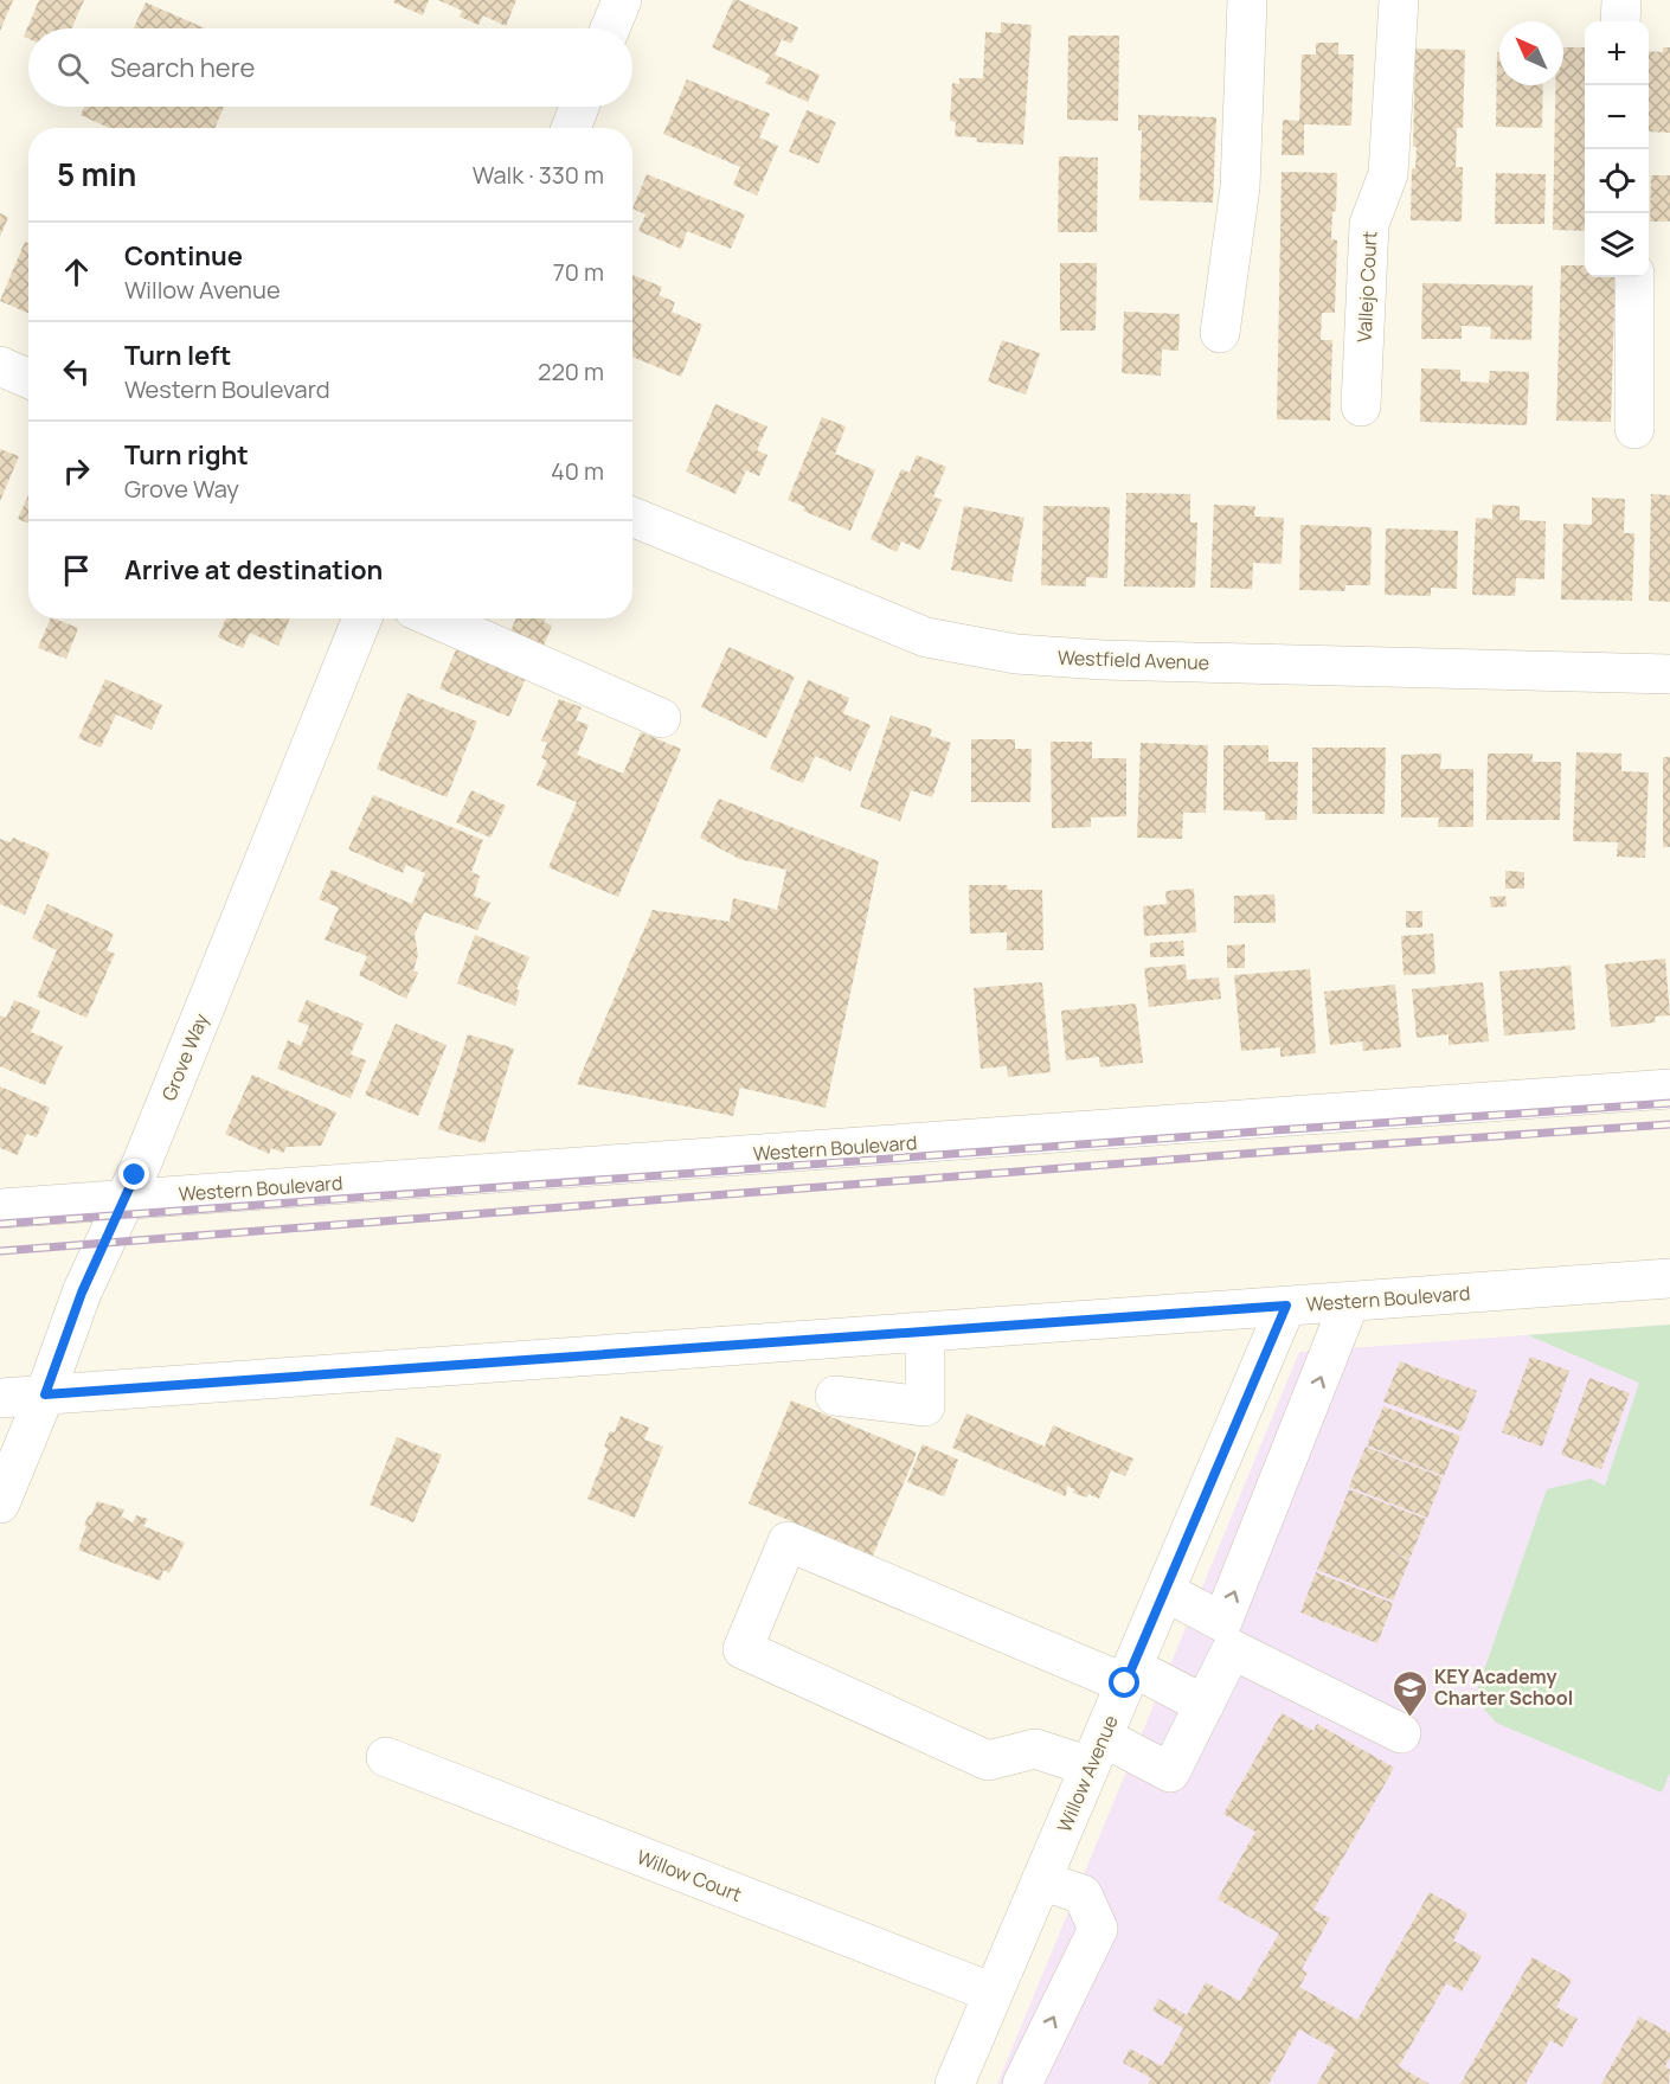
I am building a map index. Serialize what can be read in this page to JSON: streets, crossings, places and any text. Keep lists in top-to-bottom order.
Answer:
{
  "streets": {
    "street": [
      "Vallejo Court",
      "Westfield Avenue",
      "Grove Way",
      "Western Boulevard",
      "Willow Avenue",
      "Willow Court"
    ]
  },
  "crossings": [
    ["Grove Way", "Western Boulevard"],
    ["Western Boulevard", "Willow Avenue"],
    ["Willow Avenue", "Willow Court"]
  ],
  "places": {
    "school or university": ["KEY Academy Charter School"]
  },
  "north": "top left",
  "page": {
    "map_buttons": ["+", "−"],
    "search": "Search here",
    "heading": ["5 min", "Walk · 330 m"],
    "list": [
      ["Continue", "Willow Avenue", "70 m"],
      ["Turn left", "Western Boulevard", "220 m"],
      ["Turn right", "Grove Way", "40 m"],
      "Arrive at destination"
    ]
  }
}
